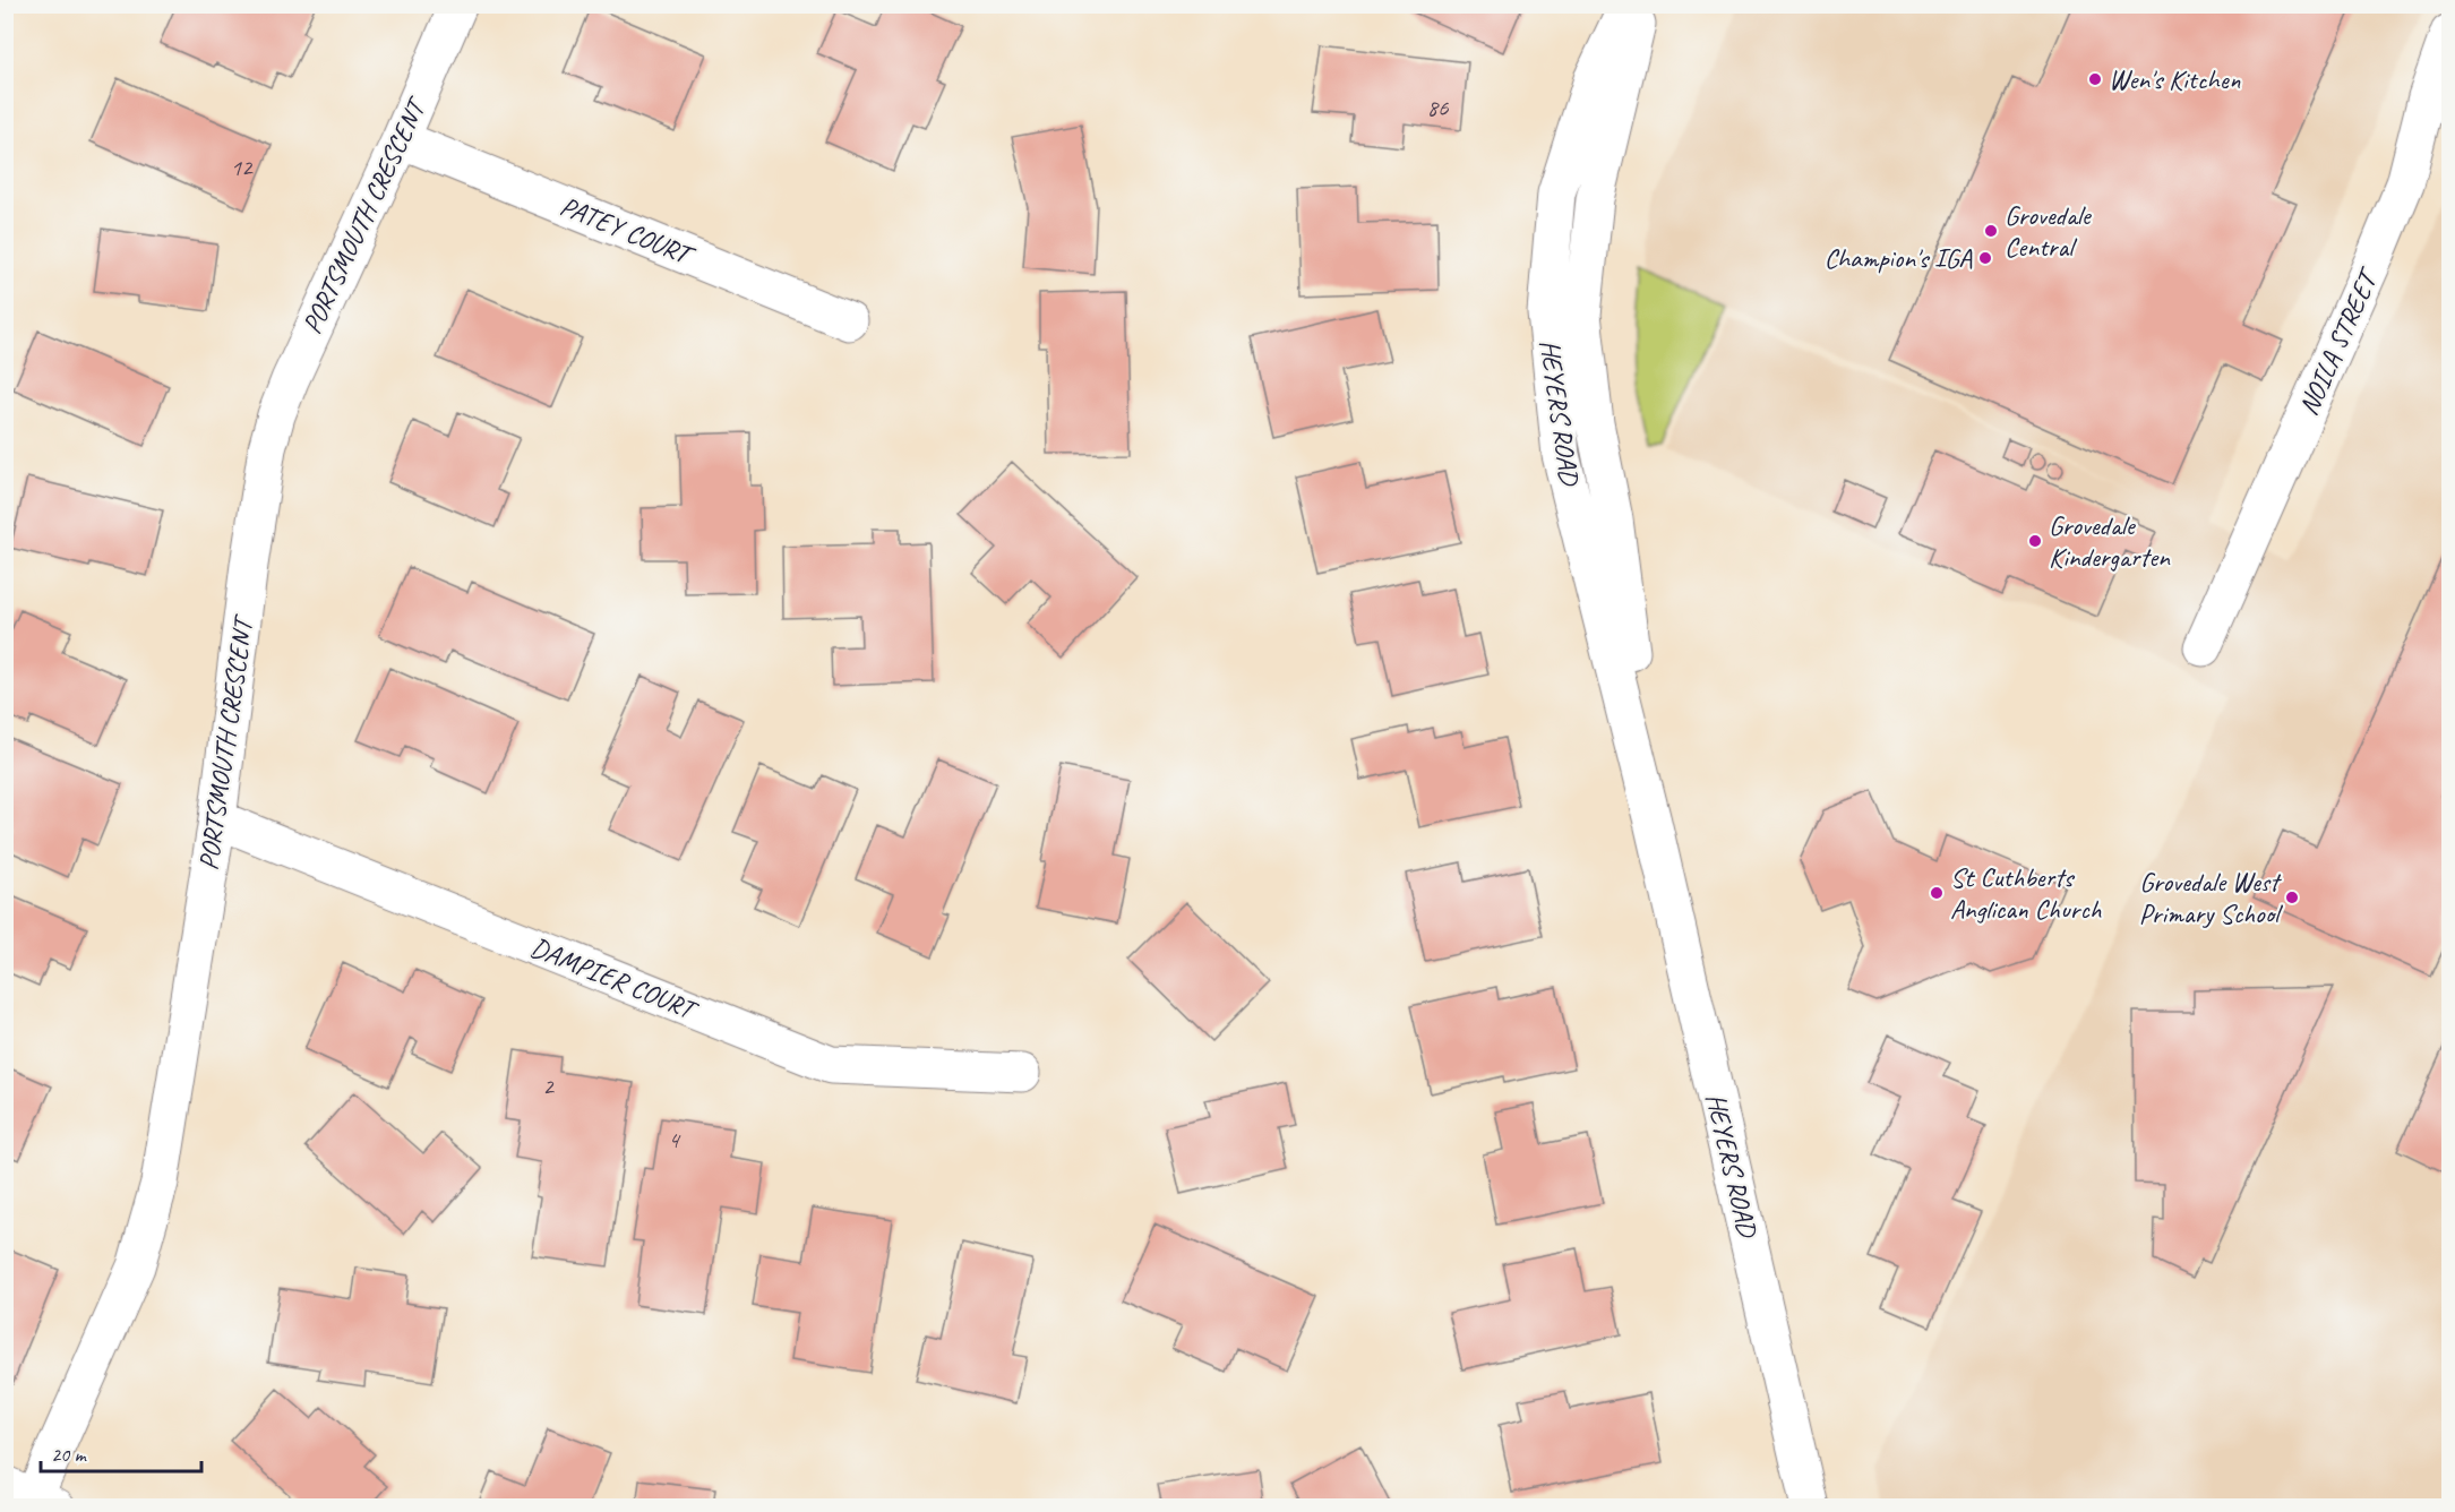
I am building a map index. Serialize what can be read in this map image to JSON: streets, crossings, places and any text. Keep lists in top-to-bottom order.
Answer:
{
  "streets": {
    "street": [
      "PORTSMOUTH CRESCENT",
      "PATEY COURT",
      "NOILA STREET",
      "HEYERS ROAD",
      "DAMPIER COURT"
    ]
  },
  "crossings": [
    ["PORTSMOUTH CRESCENT", "PATEY COURT"],
    ["PORTSMOUTH CRESCENT", "DAMPIER COURT"]
  ],
  "places": [
    "Wen's Kitchen",
    "Grovedale Central",
    "Champion's IGA",
    "Grovedale Kindergarten",
    "St Cuthberts Anglican Church",
    "Grovedale West Primary School"
  ],
  "house_numbers": [
    "86",
    "12",
    "2",
    "4"
  ],
  "scale_bar": "20 m"
}
